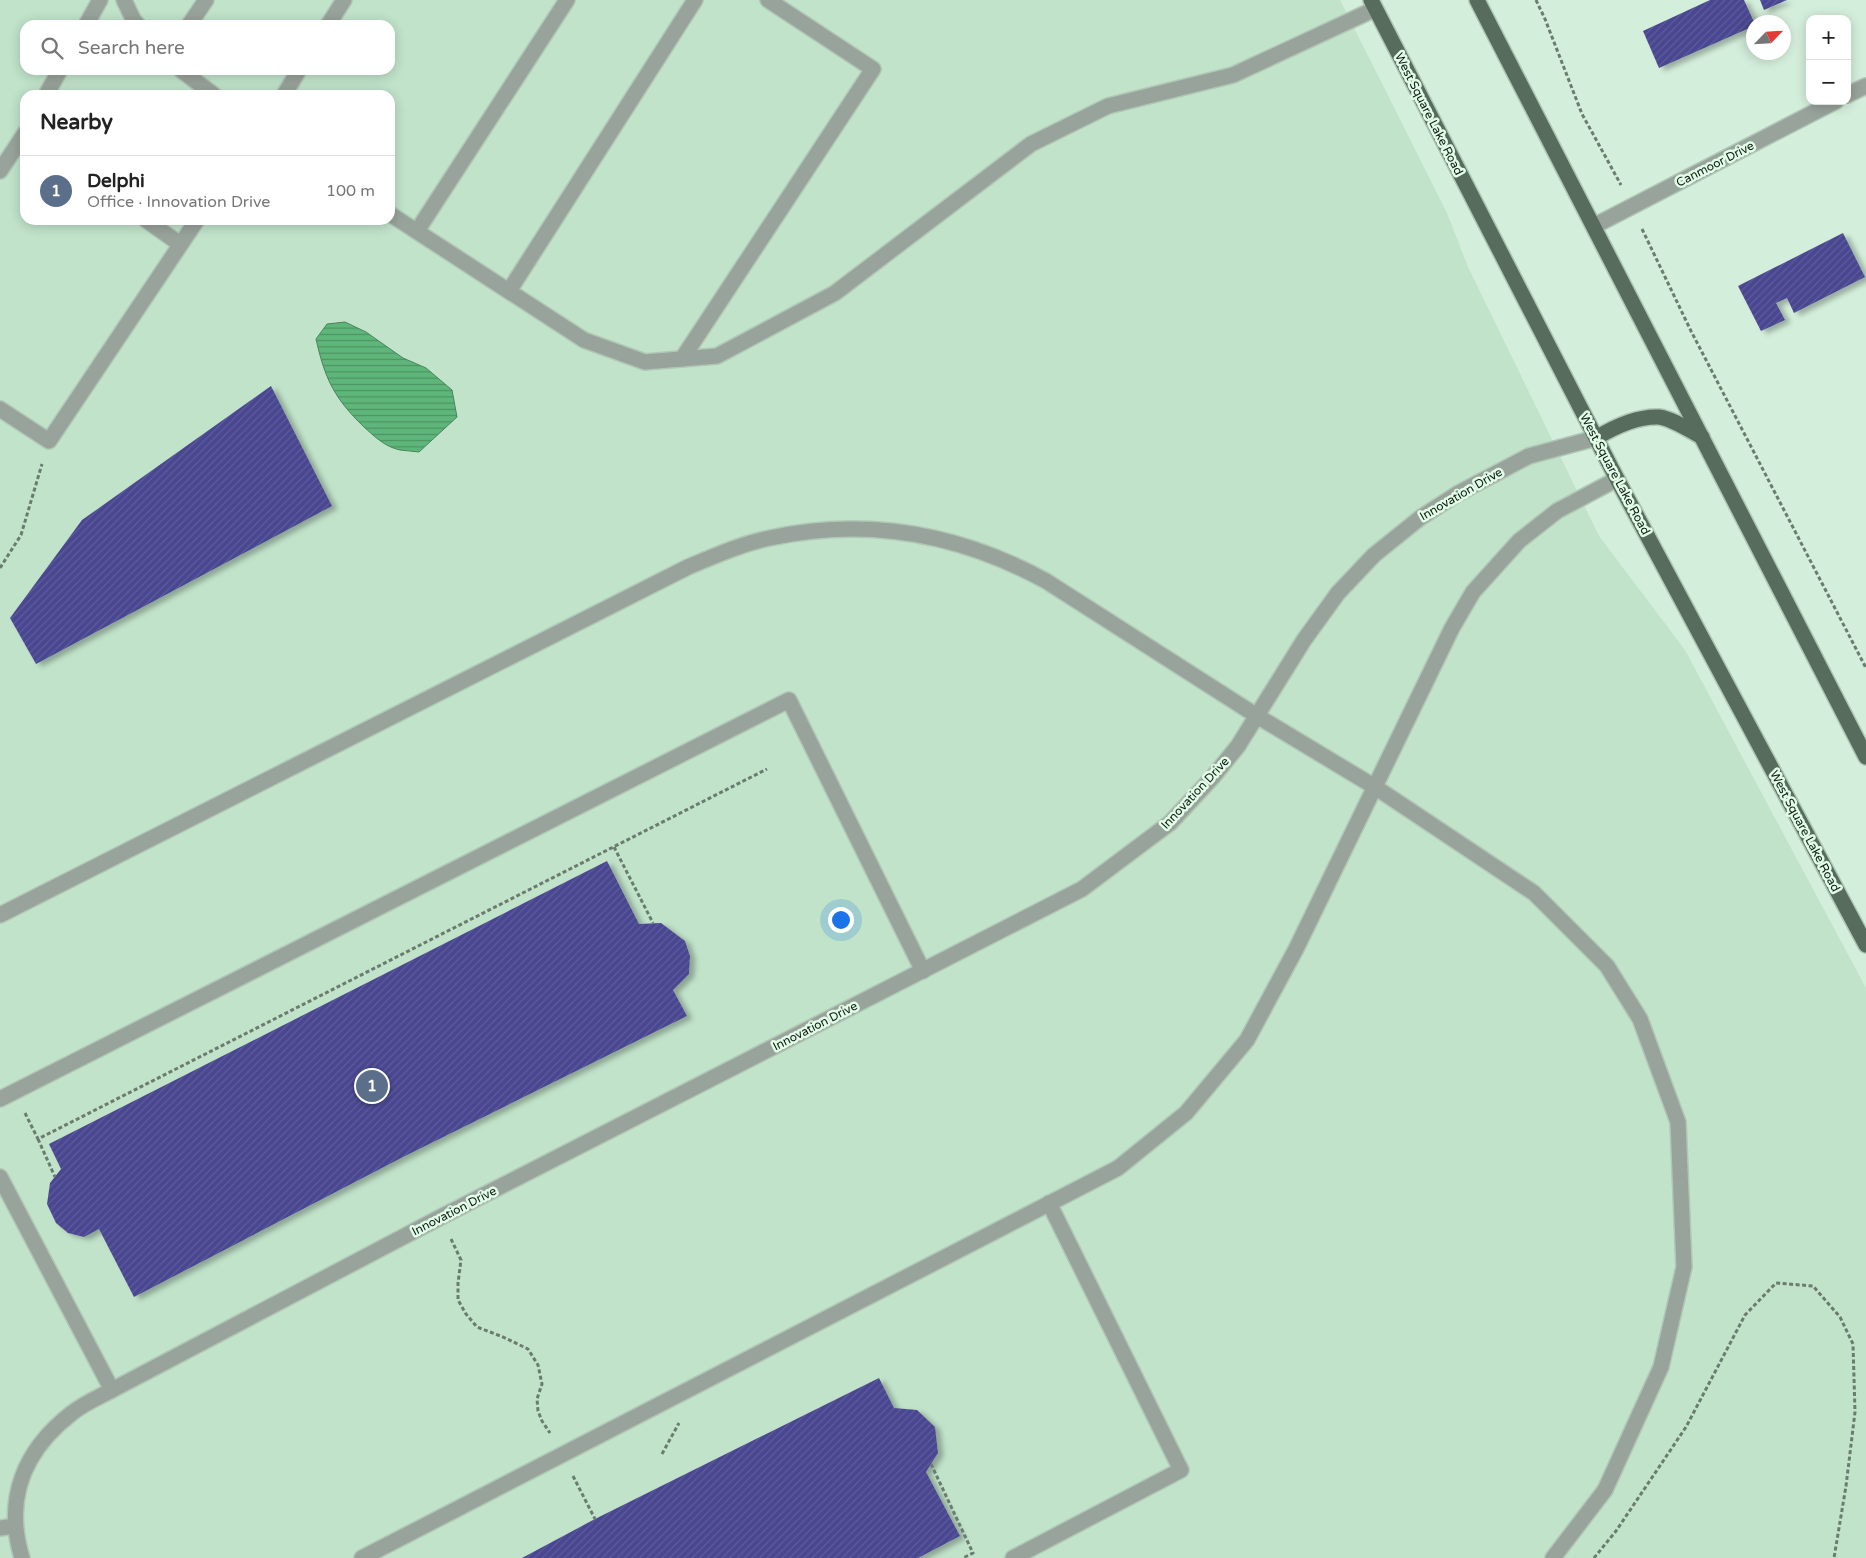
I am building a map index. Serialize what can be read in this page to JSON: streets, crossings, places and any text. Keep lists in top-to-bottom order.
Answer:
{
  "streets": {
    "main road": ["West Square Lake Road"],
    "street": ["Canmoor Drive", "Innovation Drive"]
  },
  "crossings": [
    ["West Square Lake Road", "Innovation Drive"]
  ],
  "north": "top right",
  "page": {
    "map_buttons": ["+", "−"],
    "search": "Search here",
    "heading": "Nearby",
    "list": [
      {
        "mark": "1",
        "name": "Delphi",
        "note": "Office · Innovation Drive",
        "value": "100 m"
      }
    ],
    "pins": "1"
  }
}
